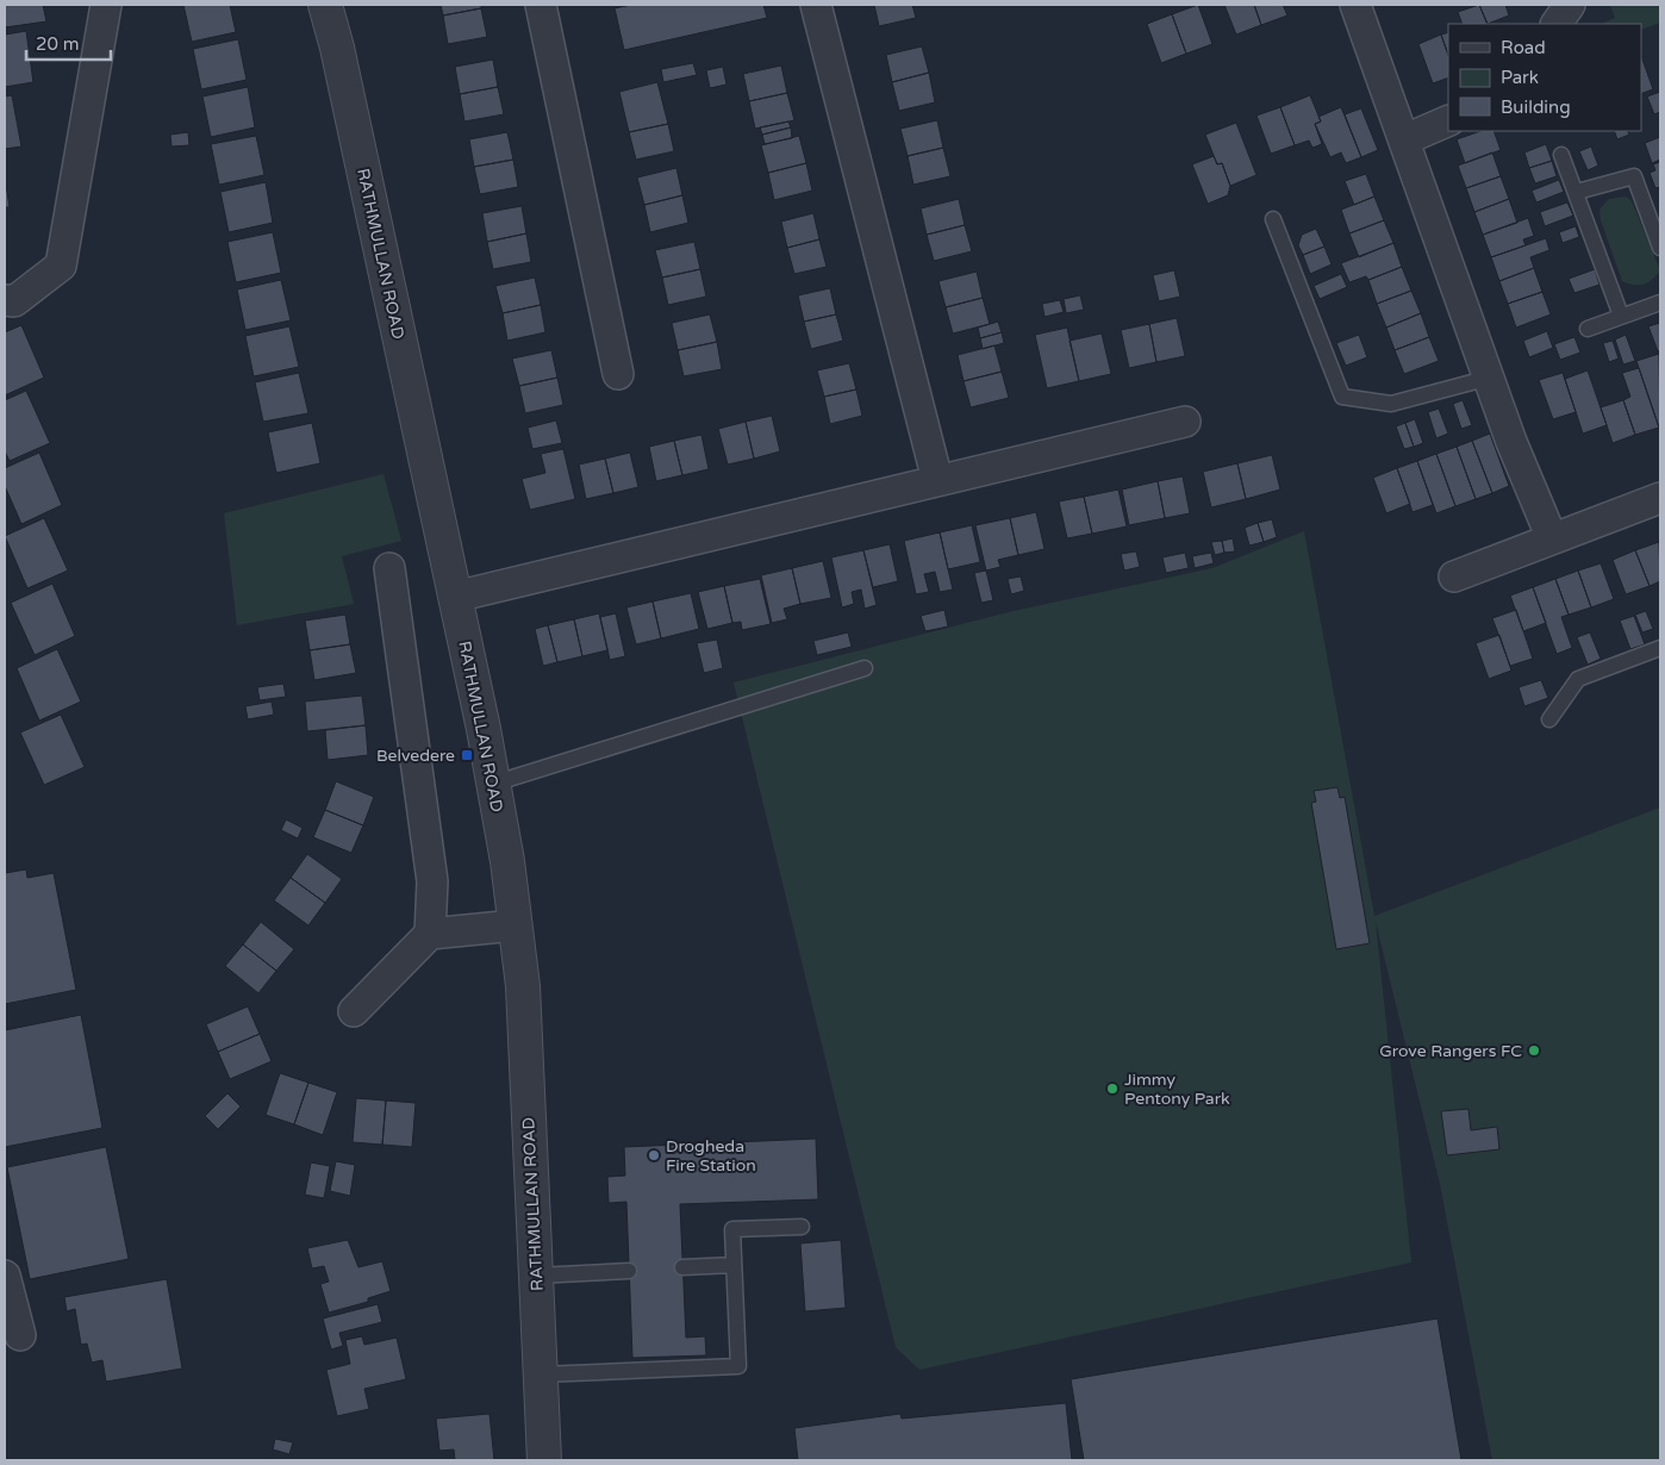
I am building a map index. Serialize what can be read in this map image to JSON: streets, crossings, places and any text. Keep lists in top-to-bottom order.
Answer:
{
  "streets": {
    "street": ["RATHMULLAN ROAD"]
  },
  "places": {
    "transit": ["Belvedere"],
    "other": ["Grove Rangers FC", "Jimmy Pentony Park", "Drogheda Fire Station"]
  },
  "legend": ["Road", "Park", "Building"],
  "scale_bar": "20 m"
}
